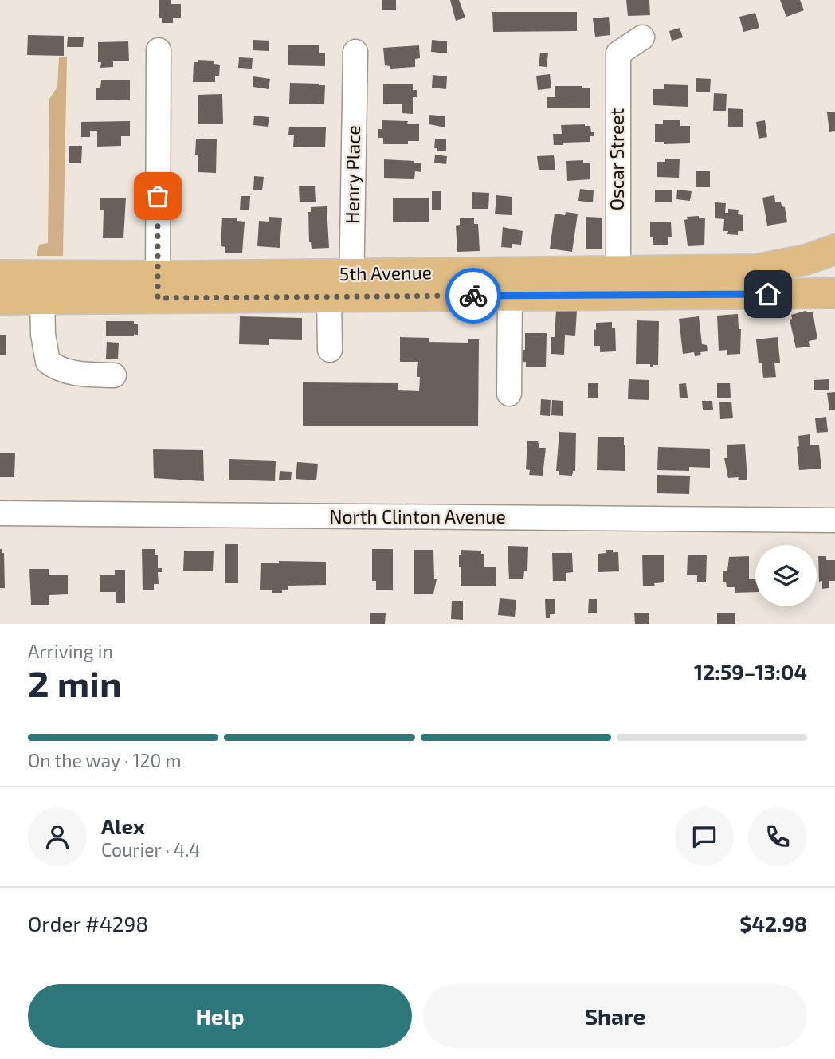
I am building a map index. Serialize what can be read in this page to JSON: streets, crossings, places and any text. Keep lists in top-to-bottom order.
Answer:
{
  "streets": {
    "main road": ["5th Avenue"],
    "street": ["Oscar Street", "Henry Place", "North Clinton Avenue"]
  },
  "crossings": [
    ["Oscar Street", "5th Avenue"],
    ["Henry Place", "5th Avenue"]
  ],
  "page": {
    "heading": ["2 min", "Arriving in", "12:59–13:04"],
    "panel": [
      "Alex",
      "Courier · 4.4",
      "Order #4298",
      "$42.98"
    ],
    "bar": "On the way · 120 m",
    "buttons": ["Help", "Share"]
  }
}
